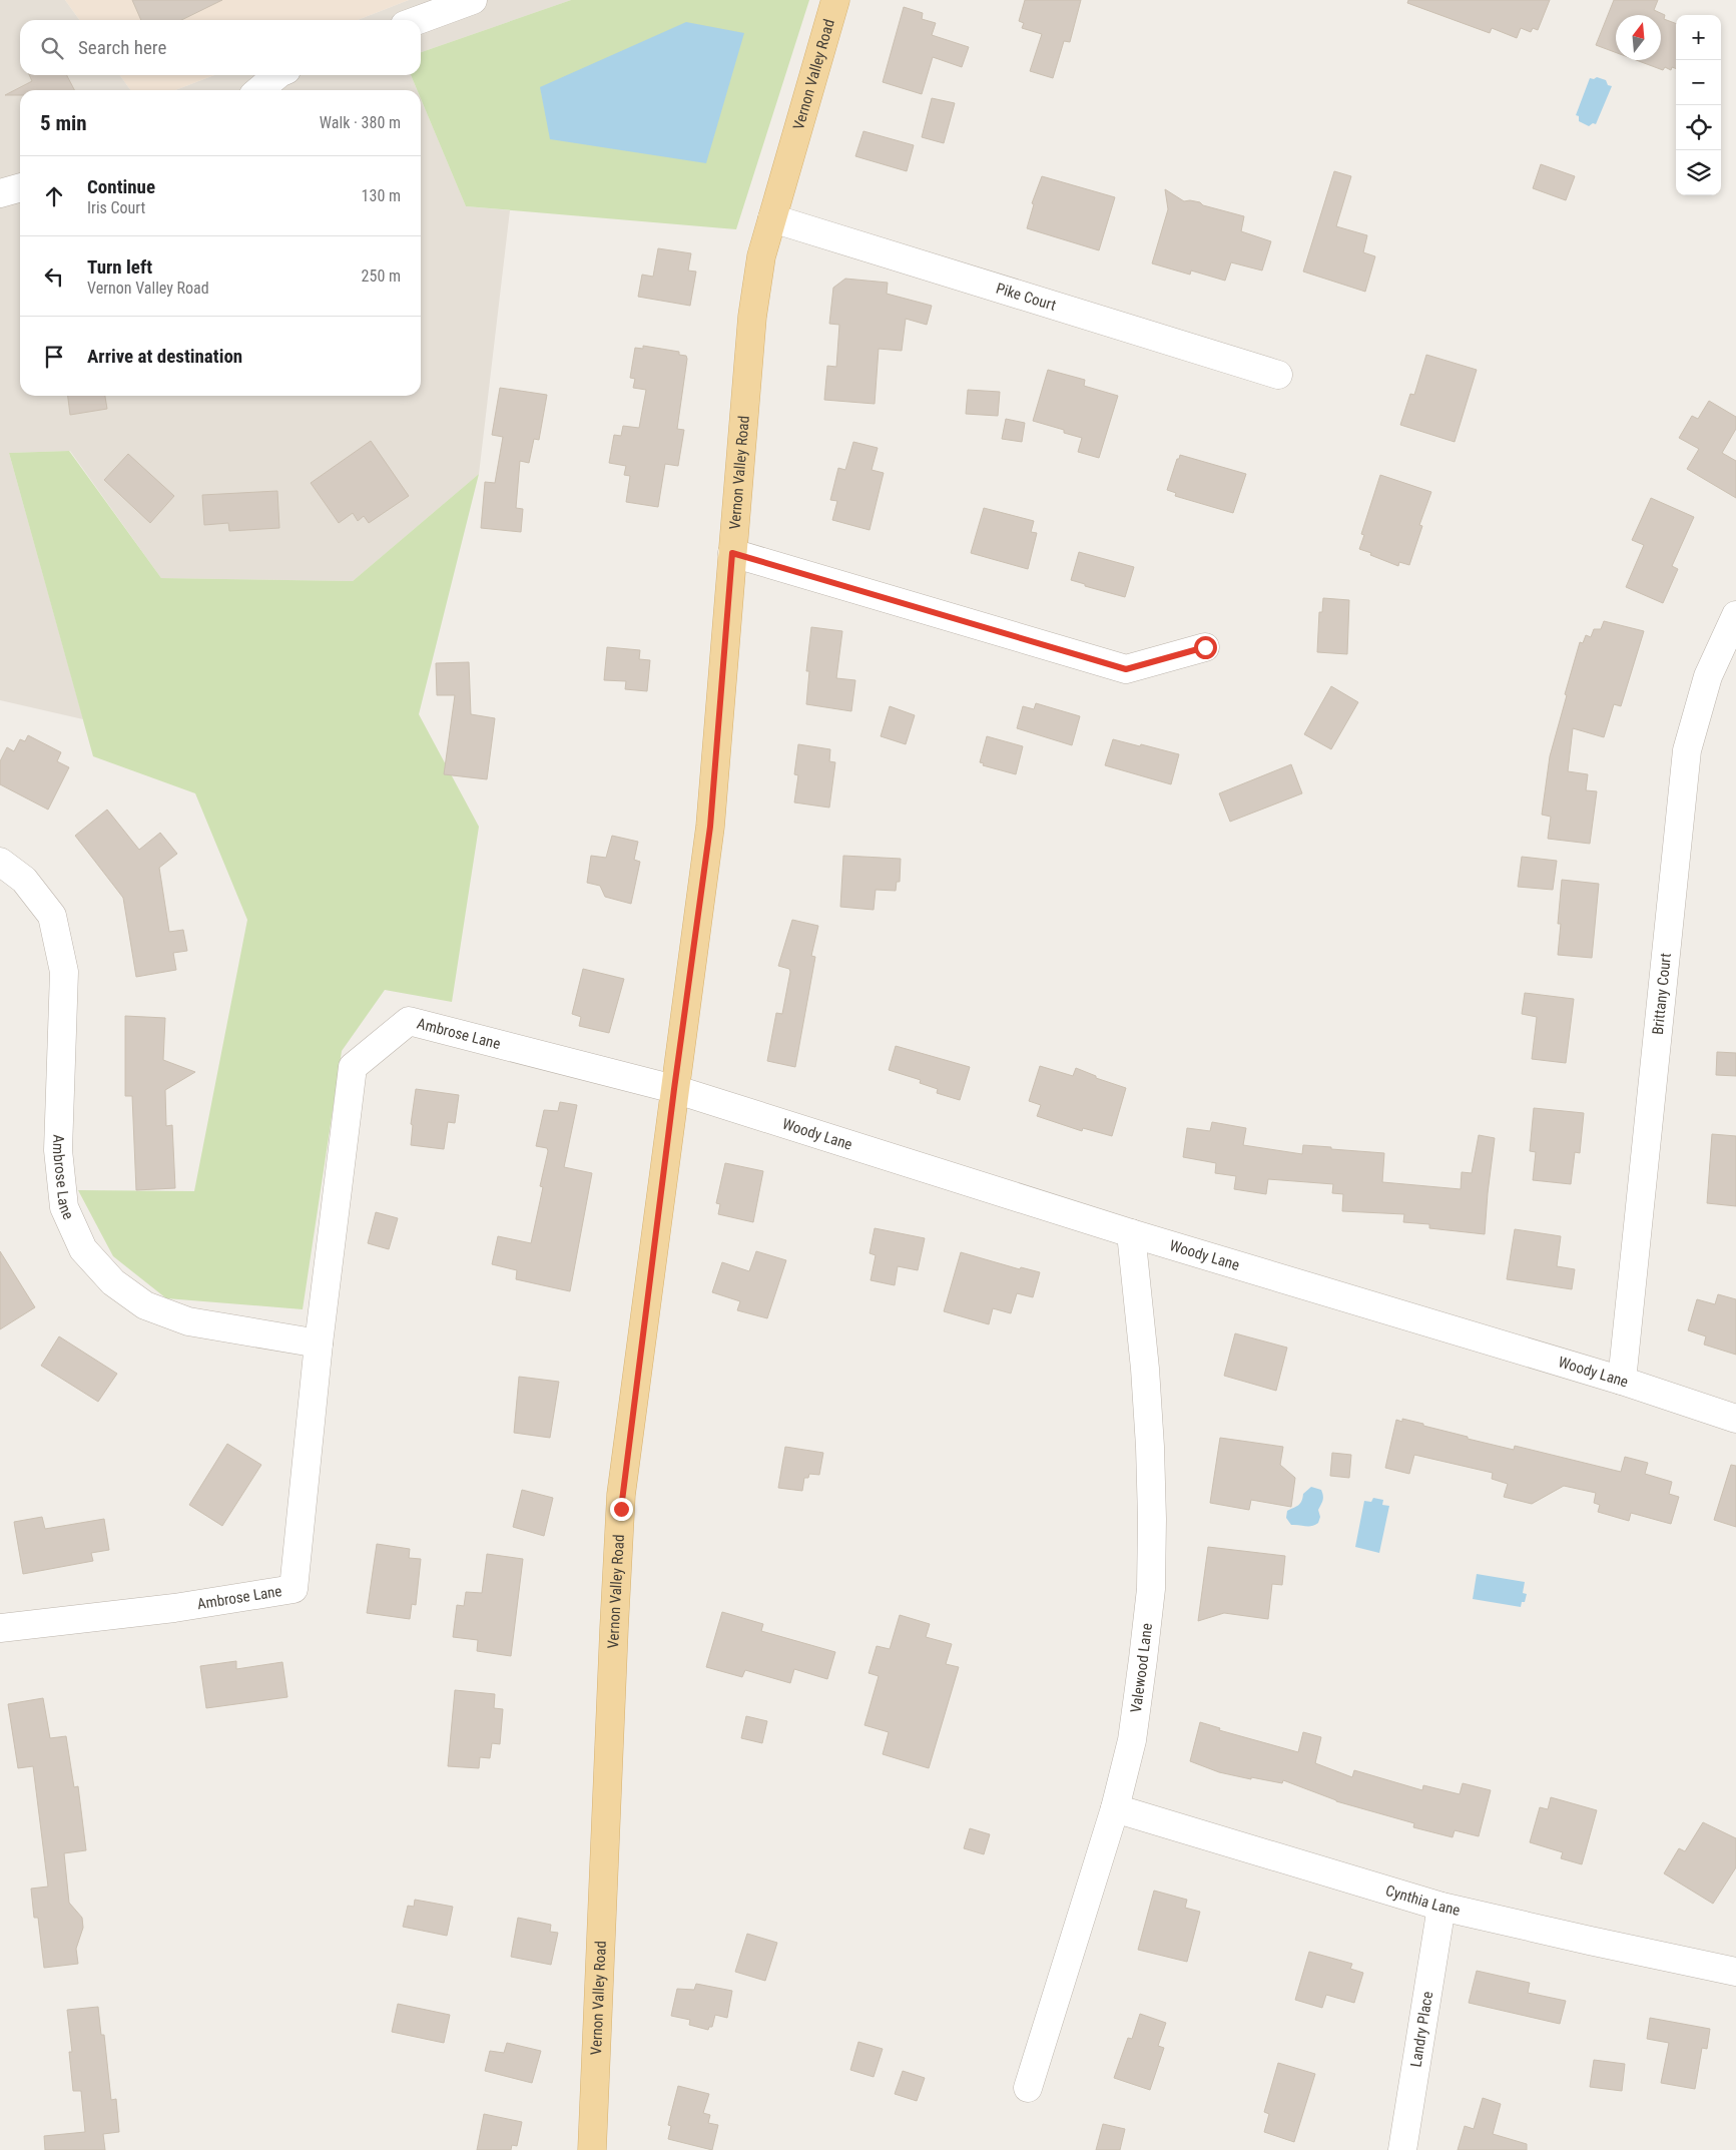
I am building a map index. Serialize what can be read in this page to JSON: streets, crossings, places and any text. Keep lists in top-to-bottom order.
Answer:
{
  "streets": {
    "main road": ["Vernon Valley Road"],
    "street": [
      "Pike Court",
      "Brittany Court",
      "Ambrose Lane",
      "Woody Lane",
      "Valewood Lane",
      "Cynthia Lane",
      "Landry Place"
    ]
  },
  "crossings": [
    ["Vernon Valley Road", "Pike Court"],
    ["Vernon Valley Road", "Ambrose Lane"],
    ["Vernon Valley Road", "Woody Lane"],
    ["Brittany Court", "Woody Lane"],
    ["Ambrose Lane", "Woody Lane"],
    ["Woody Lane", "Valewood Lane"],
    ["Valewood Lane", "Cynthia Lane"],
    ["Cynthia Lane", "Landry Place"]
  ],
  "north": "top",
  "page": {
    "map_buttons": ["+", "−"],
    "search": "Search here",
    "heading": ["5 min", "Walk · 380 m"],
    "list": [
      ["Continue", "Iris Court", "130 m"],
      ["Turn left", "Vernon Valley Road", "250 m"],
      "Arrive at destination"
    ]
  }
}
